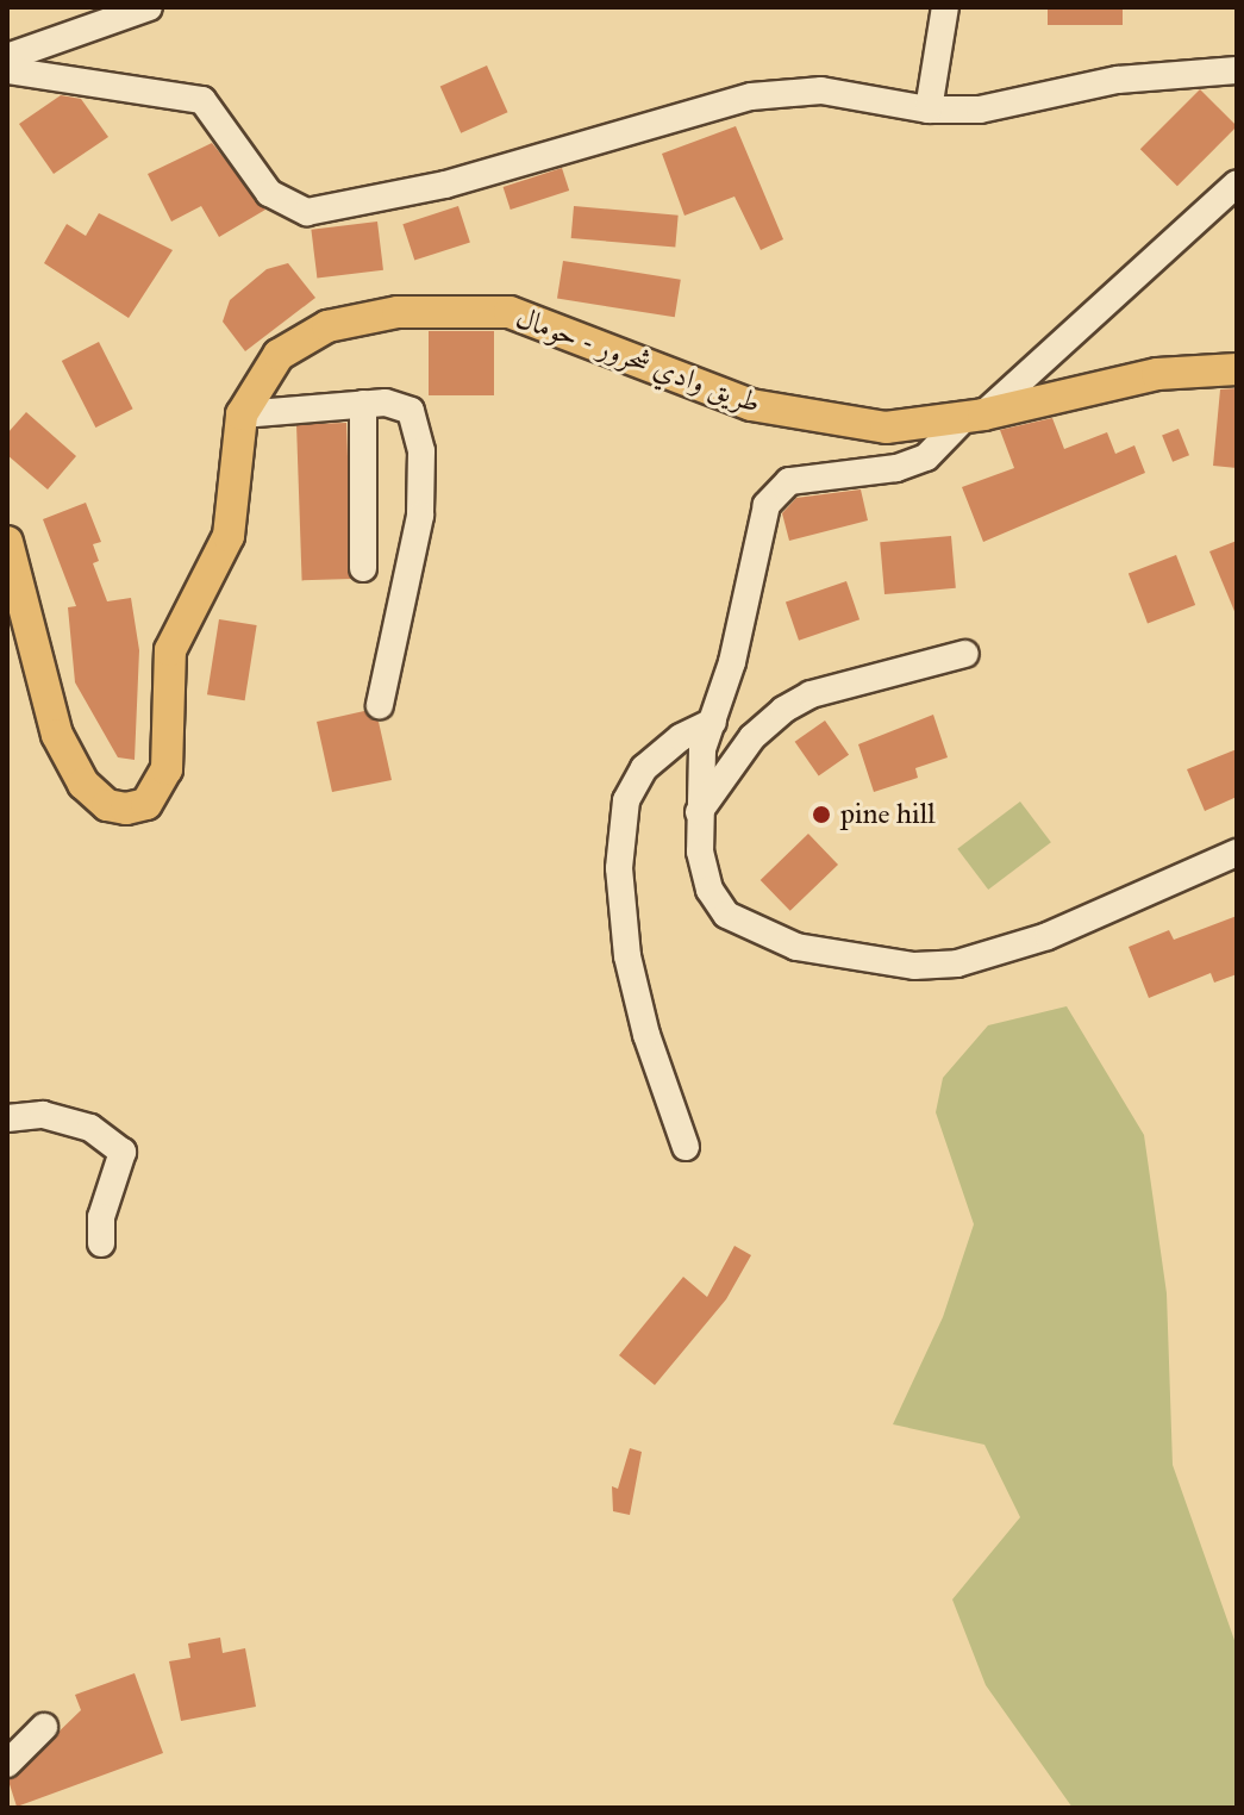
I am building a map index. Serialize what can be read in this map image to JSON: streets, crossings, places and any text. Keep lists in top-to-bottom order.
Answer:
{
  "streets": {
    "main road": ["طريق وادي شحرور - حومال"]
  },
  "places": ["pine hill"]
}
